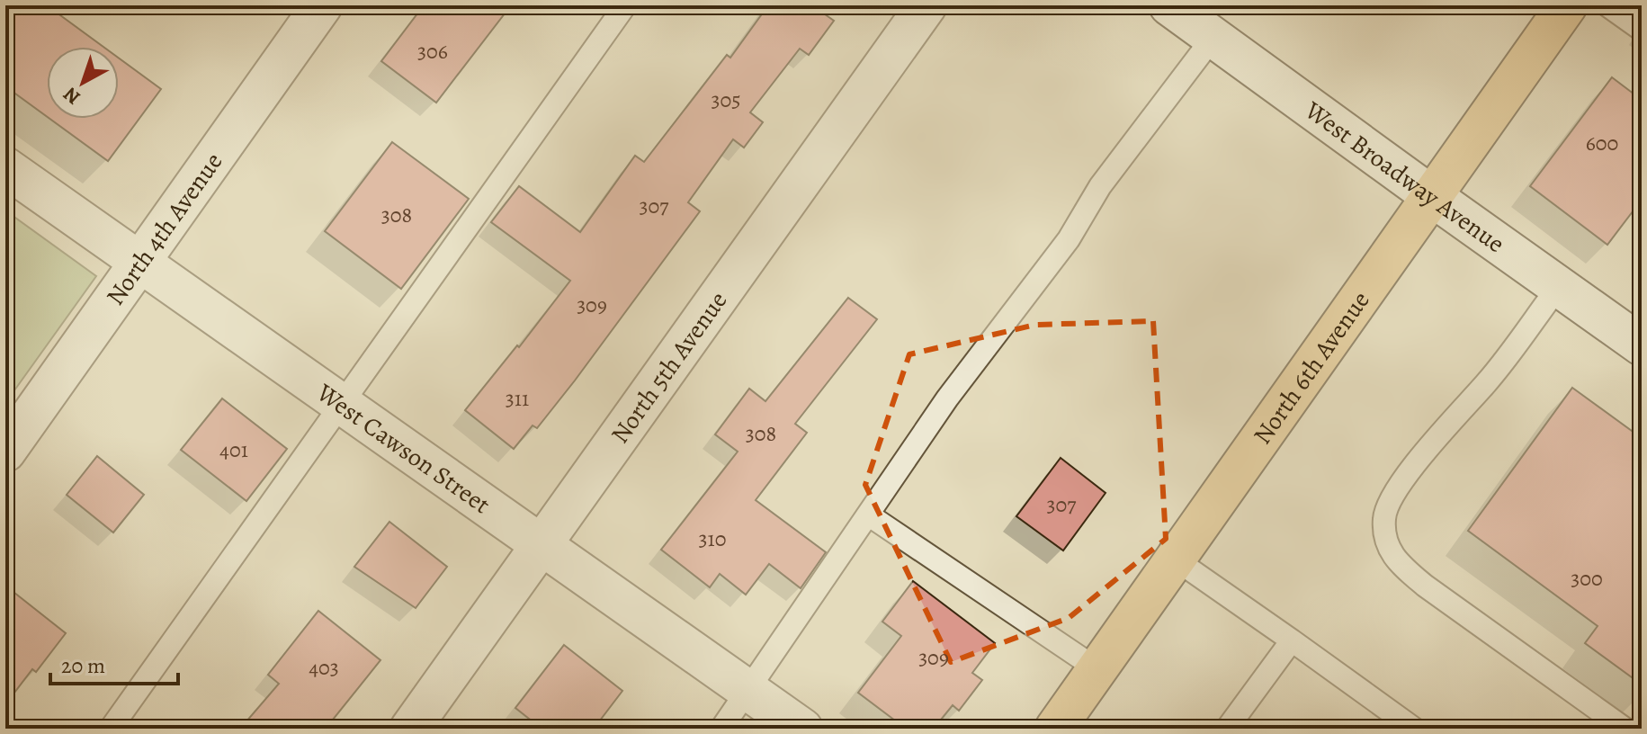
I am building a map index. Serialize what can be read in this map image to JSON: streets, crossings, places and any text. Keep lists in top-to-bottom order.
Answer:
{
  "streets": {
    "main road": ["North 6th Avenue"],
    "street": [
      "West Broadway Avenue",
      "North 4th Avenue",
      "North 5th Avenue",
      "West Cawson Street"
    ]
  },
  "crossings": [
    ["West Broadway Avenue", "North 6th Avenue"],
    ["North 4th Avenue", "West Cawson Street"],
    ["North 5th Avenue", "West Cawson Street"]
  ],
  "house_numbers": [
    "306",
    "305",
    "600",
    "307",
    "308",
    "309",
    "311",
    "308",
    "401",
    "307",
    "310",
    "300",
    "309",
    "403"
  ],
  "scale_bar": "20 m",
  "north": "bottom left"
}
